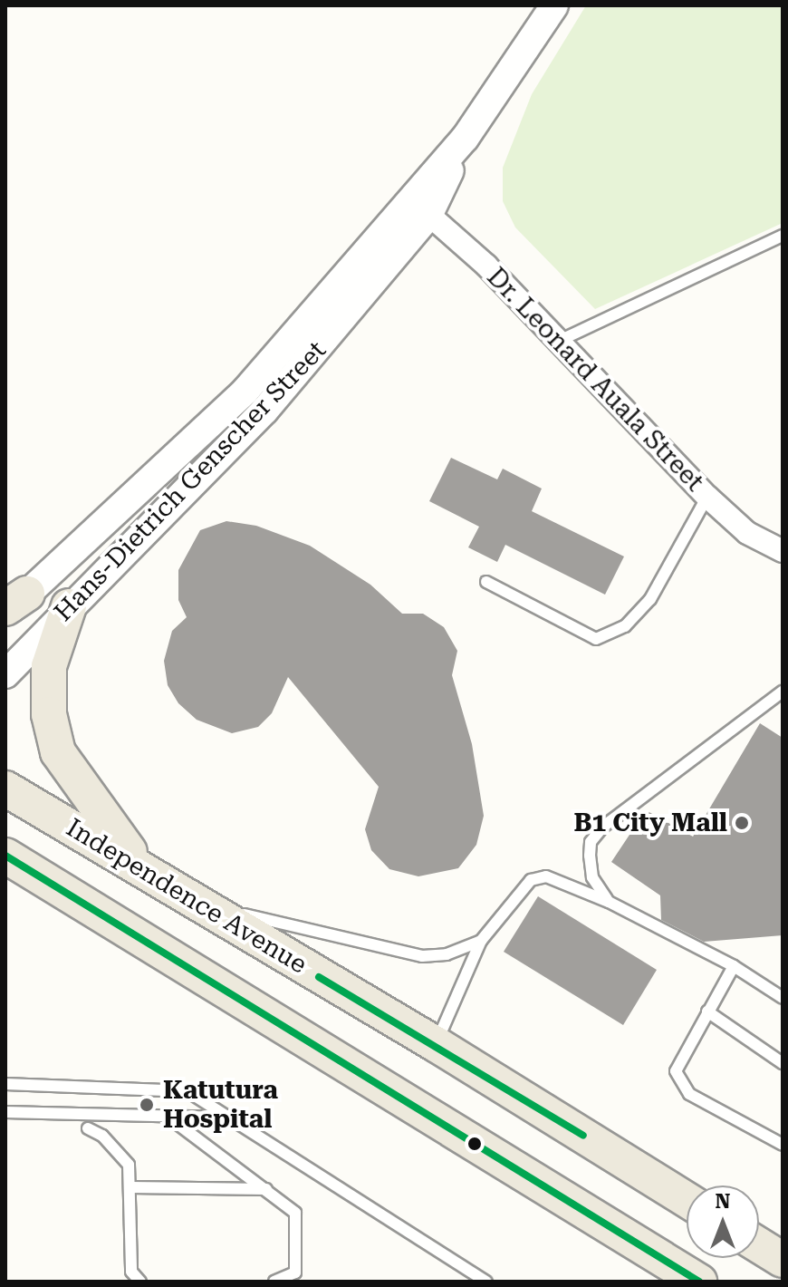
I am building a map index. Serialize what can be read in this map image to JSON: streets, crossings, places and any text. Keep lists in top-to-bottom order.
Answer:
{
  "streets": {
    "main road": ["Independence Avenue"],
    "street": ["Dr. Leonard Auala Street", "Hans-Dietrich Genscher Street"]
  },
  "crossings": [
    ["Dr. Leonard Auala Street", "Hans-Dietrich Genscher Street"]
  ],
  "places": ["B1 City Mall", "Katutura Hospital"],
  "north": "top"
}
